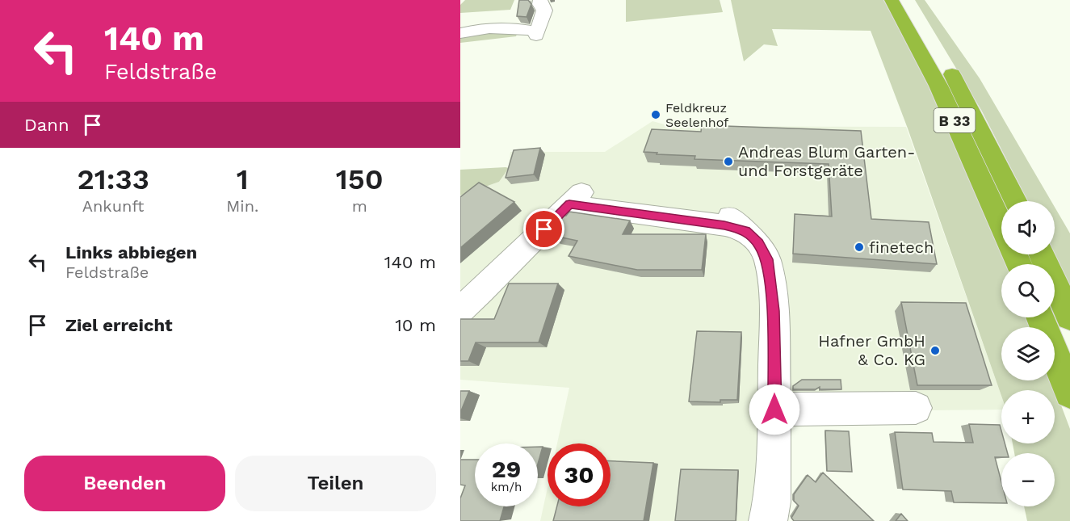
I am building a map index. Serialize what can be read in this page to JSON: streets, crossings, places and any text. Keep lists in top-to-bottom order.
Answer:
{
  "streets": {
    "highway": ["B 33"]
  },
  "places": [
    "Feldkreuz Seelenhof",
    "Andreas Blum Garten- und Forstgeräte",
    "finetech",
    "Hafner GmbH & Co. KG"
  ],
  "page": {
    "turn": ["140 m", "Feldstraße"],
    "then": "Dann",
    "eta": [
      "21:33",
      "Ankunft",
      "1",
      "Min.",
      "150",
      "m"
    ],
    "map_buttons": ["+", "−"],
    "list": [
      {
        "name": "Links abbiegen",
        "note": "Feldstraße",
        "value": "140 m"
      },
      {
        "name": "Ziel erreicht",
        "value": "10 m"
      }
    ],
    "speed": "29 km/h",
    "limit": "30",
    "buttons": ["Beenden", "Teilen"]
  }
}
